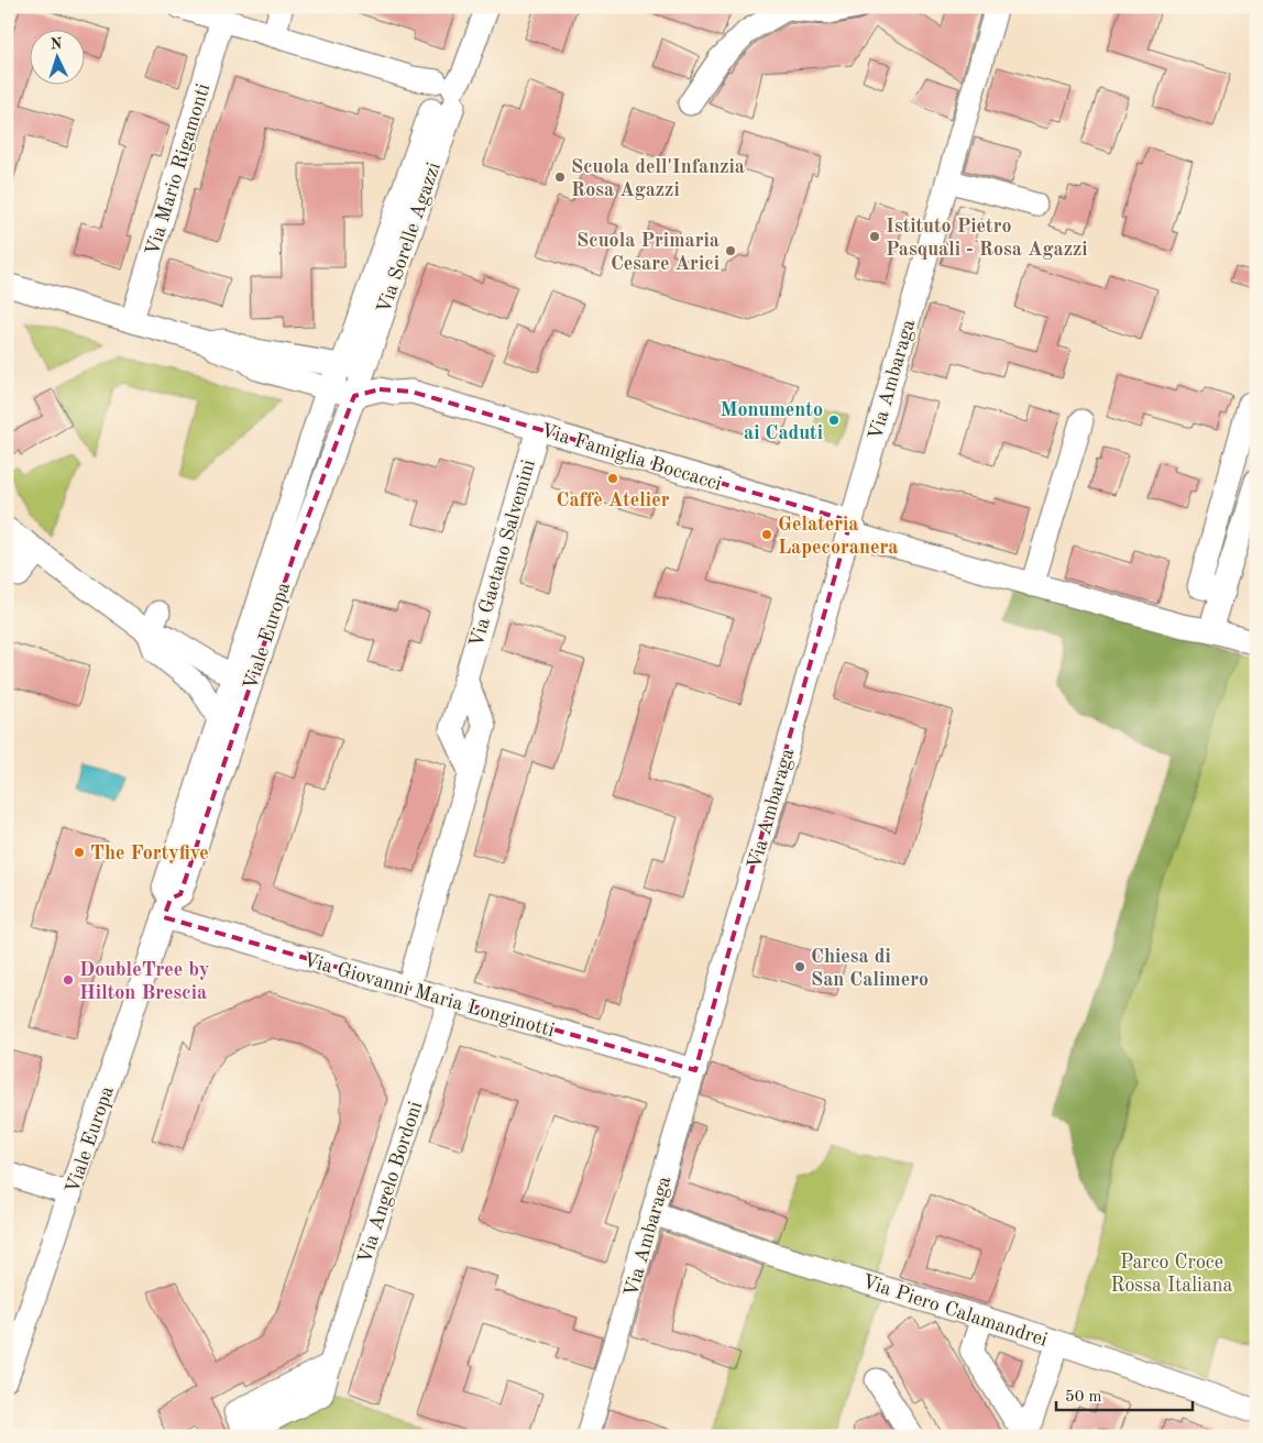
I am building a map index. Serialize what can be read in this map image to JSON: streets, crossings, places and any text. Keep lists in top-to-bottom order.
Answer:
{
  "streets": {
    "street": [
      "Via Mario Rigamonti",
      "Via Sorelle Agazzi",
      "Via Ambaraga",
      "Via Famiglia Boccacci",
      "Via Gaetano Salvemini",
      "Viale Europa",
      "Via Giovanni Maria Longinotti",
      "Via Angelo Bordoni",
      "Via Piero Calamandrei"
    ]
  },
  "crossings": [
    ["Via Mario Rigamonti", "Via Famiglia Boccacci"],
    ["Via Sorelle Agazzi", "Via Famiglia Boccacci"],
    ["Via Sorelle Agazzi", "Viale Europa"],
    ["Via Ambaraga", "Via Famiglia Boccacci"],
    ["Via Ambaraga", "Via Giovanni Maria Longinotti"],
    ["Via Ambaraga", "Via Piero Calamandrei"],
    ["Via Famiglia Boccacci", "Via Gaetano Salvemini"],
    ["Via Famiglia Boccacci", "Viale Europa"],
    ["Via Gaetano Salvemini", "Via Giovanni Maria Longinotti"],
    ["Viale Europa", "Via Giovanni Maria Longinotti"],
    ["Via Giovanni Maria Longinotti", "Via Angelo Bordoni"]
  ],
  "parks": ["Parco Croce Rossa Italiana"],
  "places": [
    "Scuola dell'Infanzia Rosa Agazzi",
    "Istituto Pietro Pasquali - Rosa Agazzi",
    "Scuola Primaria Cesare Arici",
    "Monumento ai Caduti",
    "Caffè Atelier",
    "Gelateria Lapecoranera",
    "The Fortyfive",
    "Chiesa di San Calimero",
    "DoubleTree by Hilton Brescia"
  ],
  "scale_bar": "50 m",
  "north": "top"
}
